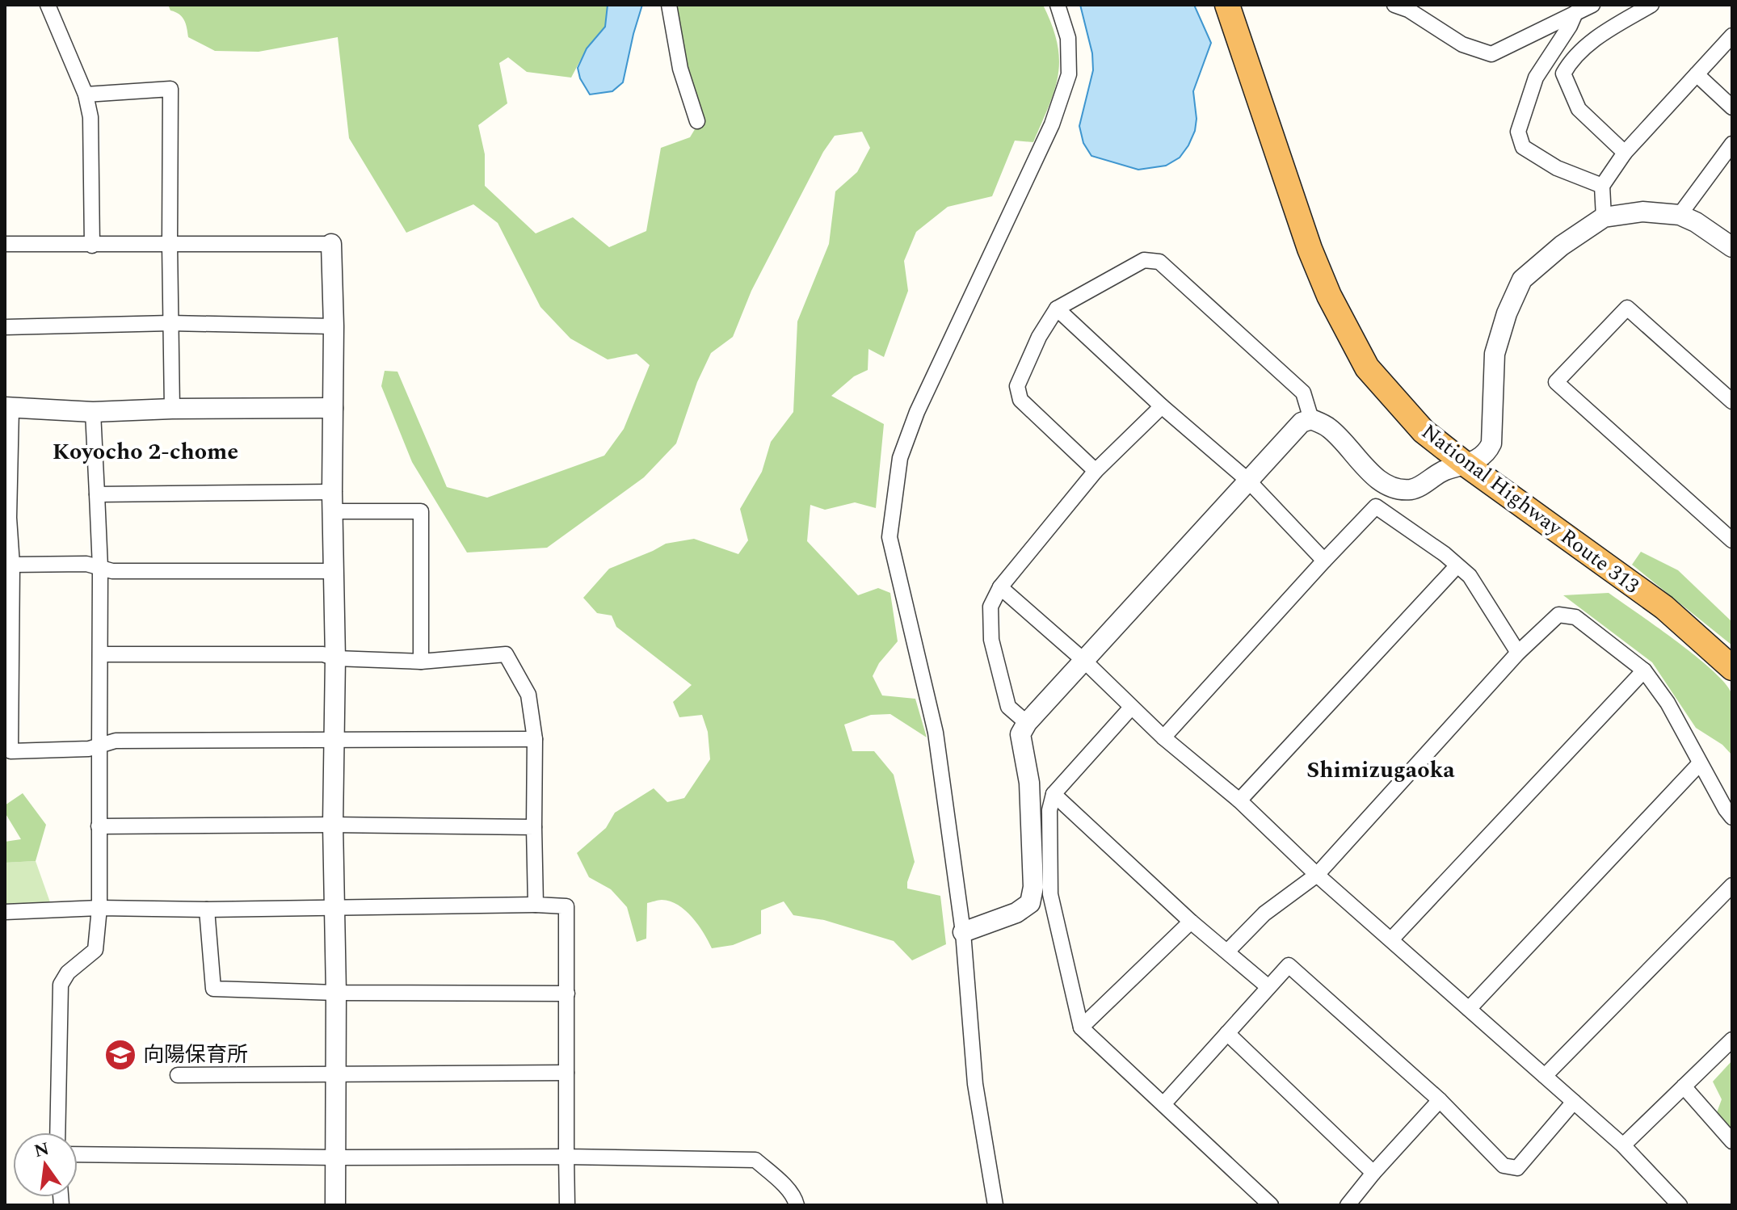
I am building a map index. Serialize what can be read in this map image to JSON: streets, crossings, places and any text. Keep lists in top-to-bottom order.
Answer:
{
  "streets": {
    "highway": ["National Highway Route 313"]
  },
  "districts": ["Koyocho 2-chome", "Shimizugaoka"],
  "places": {
    "school or university": ["向陽保育所"]
  },
  "north": "top"
}
